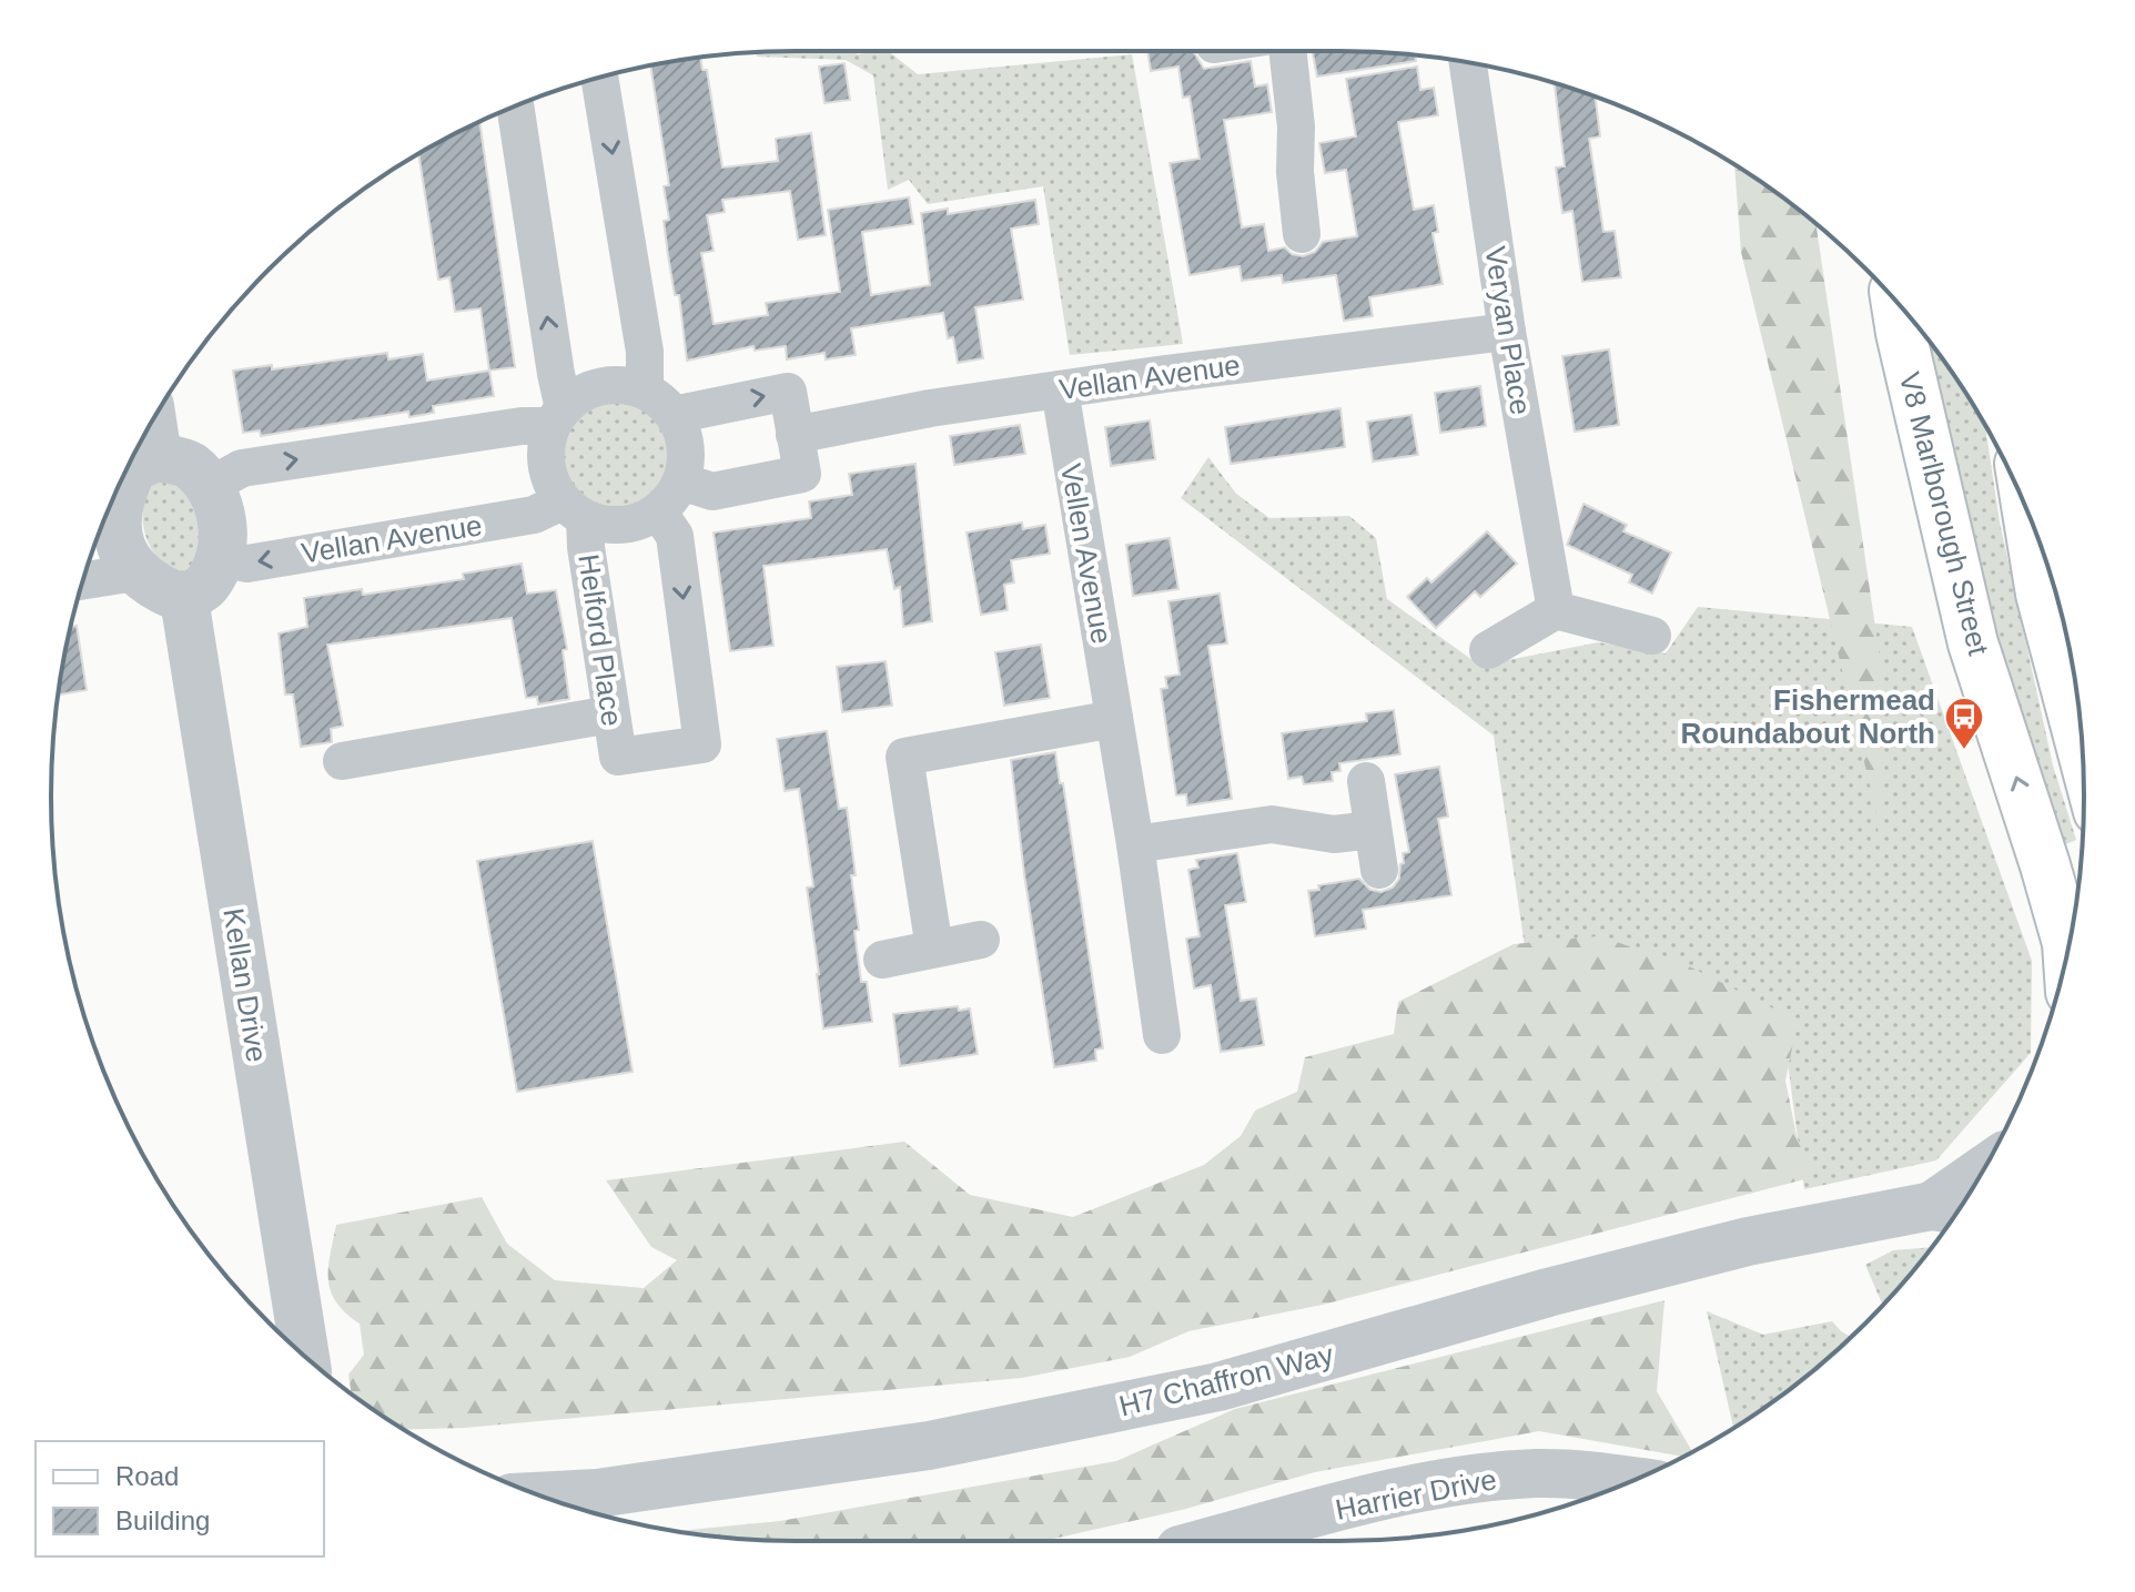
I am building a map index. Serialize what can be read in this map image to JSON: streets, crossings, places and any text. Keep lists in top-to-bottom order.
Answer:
{
  "streets": {
    "main road": ["V8 Marlborough Street"],
    "street": [
      "Veryan Place",
      "Vellan Avenue",
      "Vellen Avenue",
      "Helford Place",
      "Kellan Drive",
      "H7 Chaffron Way",
      "Harrier Drive"
    ]
  },
  "crossings": [
    ["Veryan Place", "Vellan Avenue"],
    ["Vellan Avenue", "Vellen Avenue"],
    ["Vellan Avenue", "Helford Place"],
    ["Vellan Avenue", "Kellan Drive"]
  ],
  "places": {
    "bus stop": ["Fishermead Roundabout North"]
  },
  "legend": ["Road", "Building"]
}
